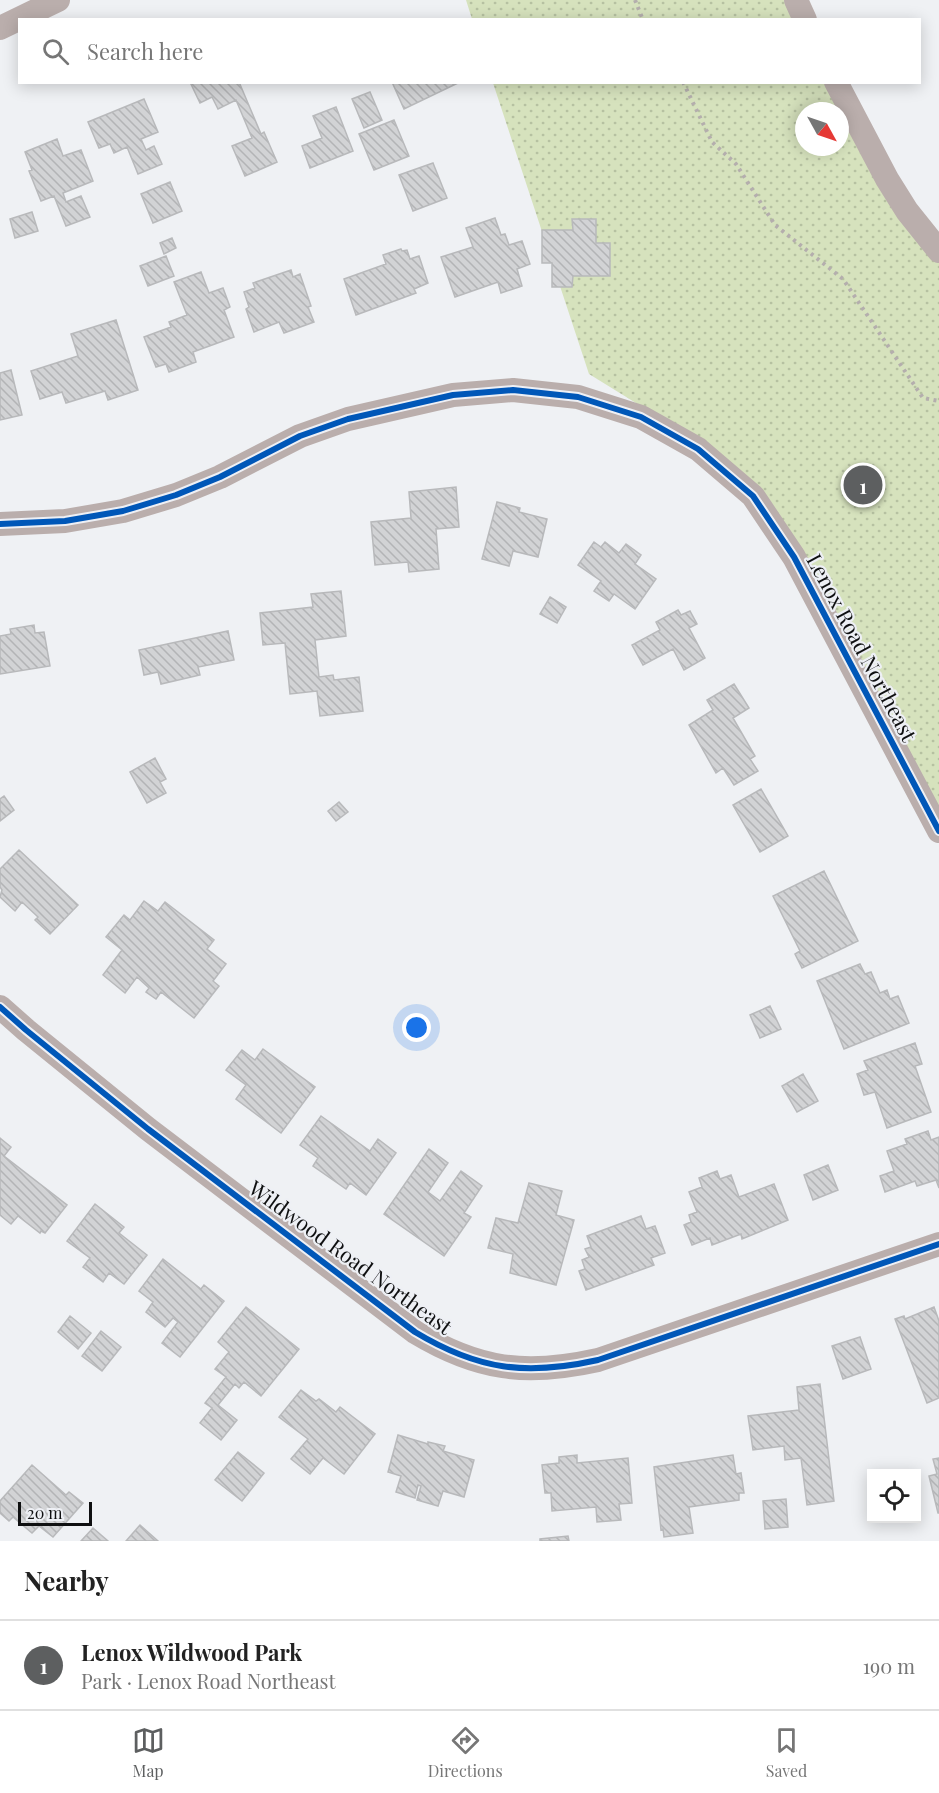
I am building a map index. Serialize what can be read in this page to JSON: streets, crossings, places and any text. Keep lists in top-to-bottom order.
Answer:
{
  "streets": {
    "street": ["Lenox Road Northeast", "Wildwood Road Northeast"]
  },
  "scale_bar": "20 m",
  "north": "bottom right",
  "page": {
    "search": "Search here",
    "pins": "1",
    "scale": "20 m",
    "heading": "Nearby",
    "list": [
      {
        "mark": "1",
        "name": "Lenox Wildwood Park",
        "note": "Park · Lenox Road Northeast",
        "value": "190 m"
      }
    ],
    "nav": ["Map", "Directions", "Saved"]
  }
}
